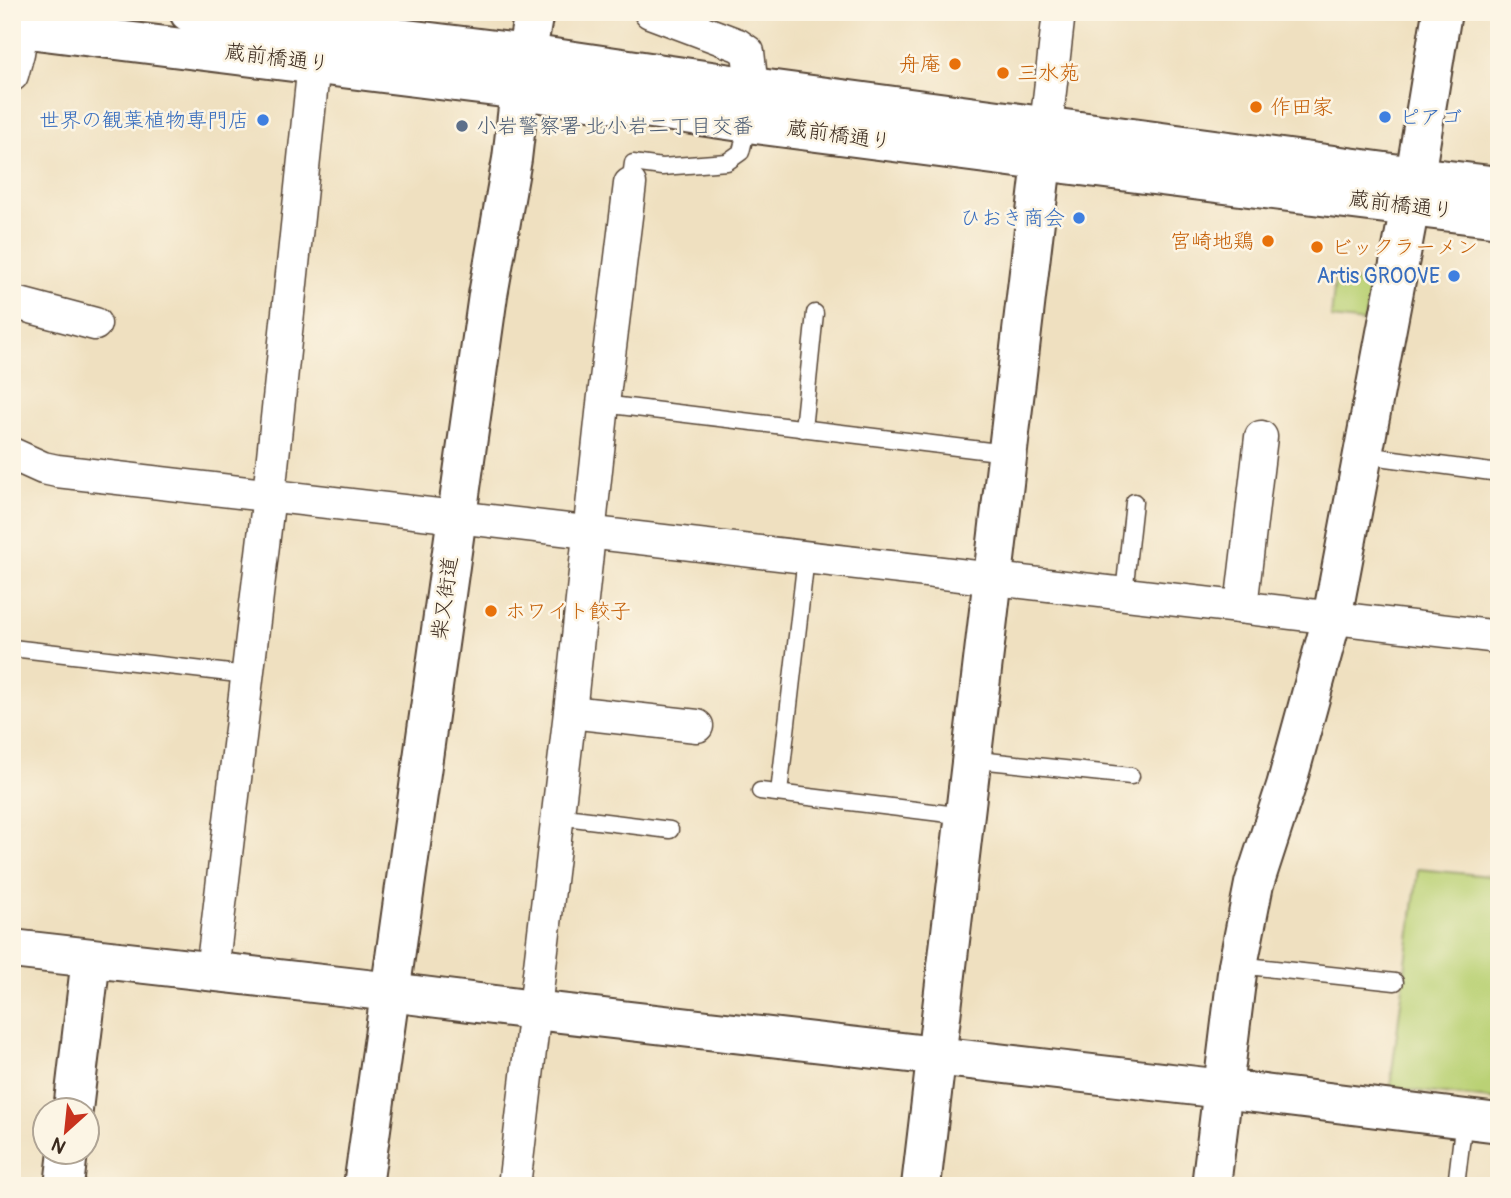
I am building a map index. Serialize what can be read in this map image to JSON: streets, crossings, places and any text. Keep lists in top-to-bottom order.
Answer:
{
  "streets": {
    "street": ["蔵前橋通り", "柴又街道"]
  },
  "crossings": [
    ["蔵前橋通り", "柴又街道"]
  ],
  "places": [
    "舟庵",
    "三水苑",
    "作田家",
    "ピアゴ",
    "世界の観葉植物専門店",
    "小岩警察署 北小岩二丁目交番",
    "ひおき商会",
    "宮崎地鶏",
    "ビックラーメン",
    "Artis GROOVE",
    "ホワイト餃子"
  ],
  "north": "bottom left"
}
